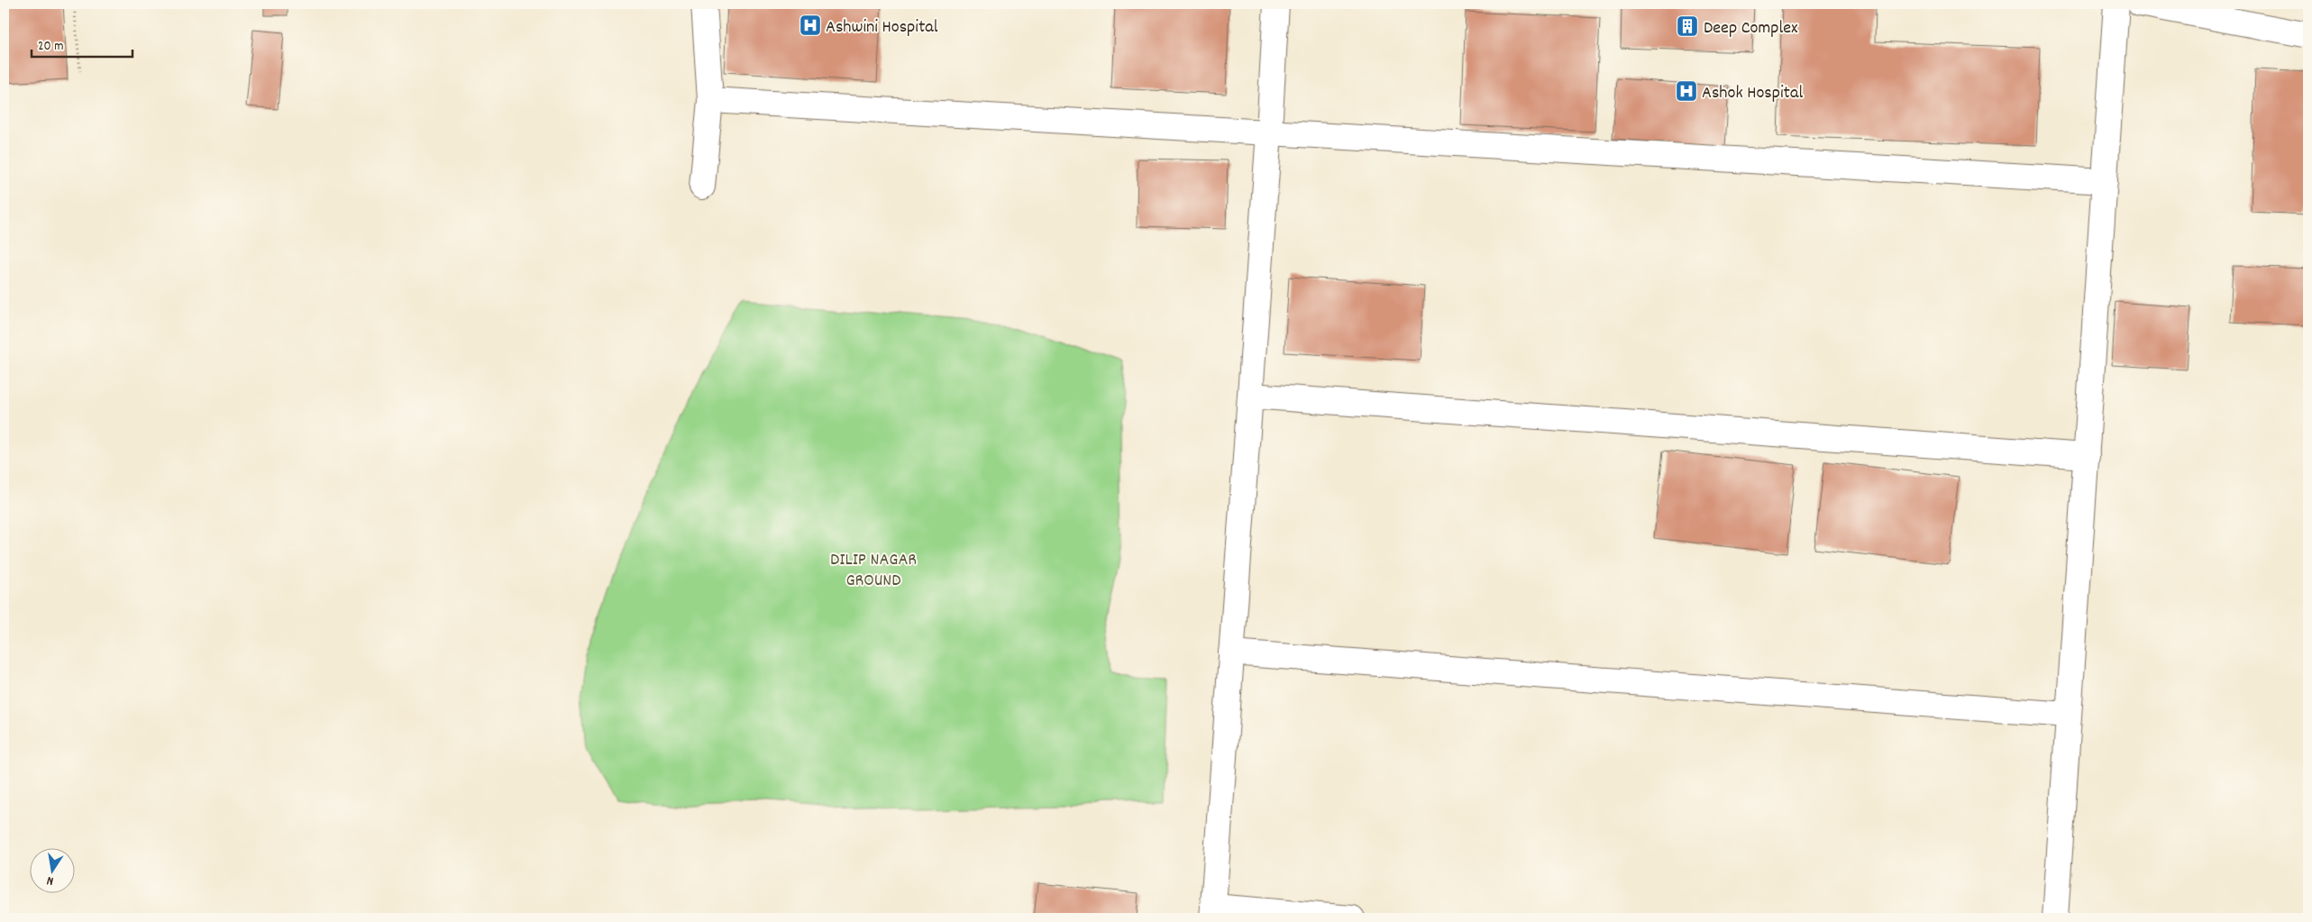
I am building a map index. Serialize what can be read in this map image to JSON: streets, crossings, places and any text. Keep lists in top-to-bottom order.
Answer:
{
  "parks": ["DILIP NAGAR GROUND"],
  "places": {
    "hospital": ["Ashwini Hospital", "Ashok Hospital"],
    "building": ["Deep Complex"]
  },
  "scale_bar": "20 m",
  "north": "bottom"
}
